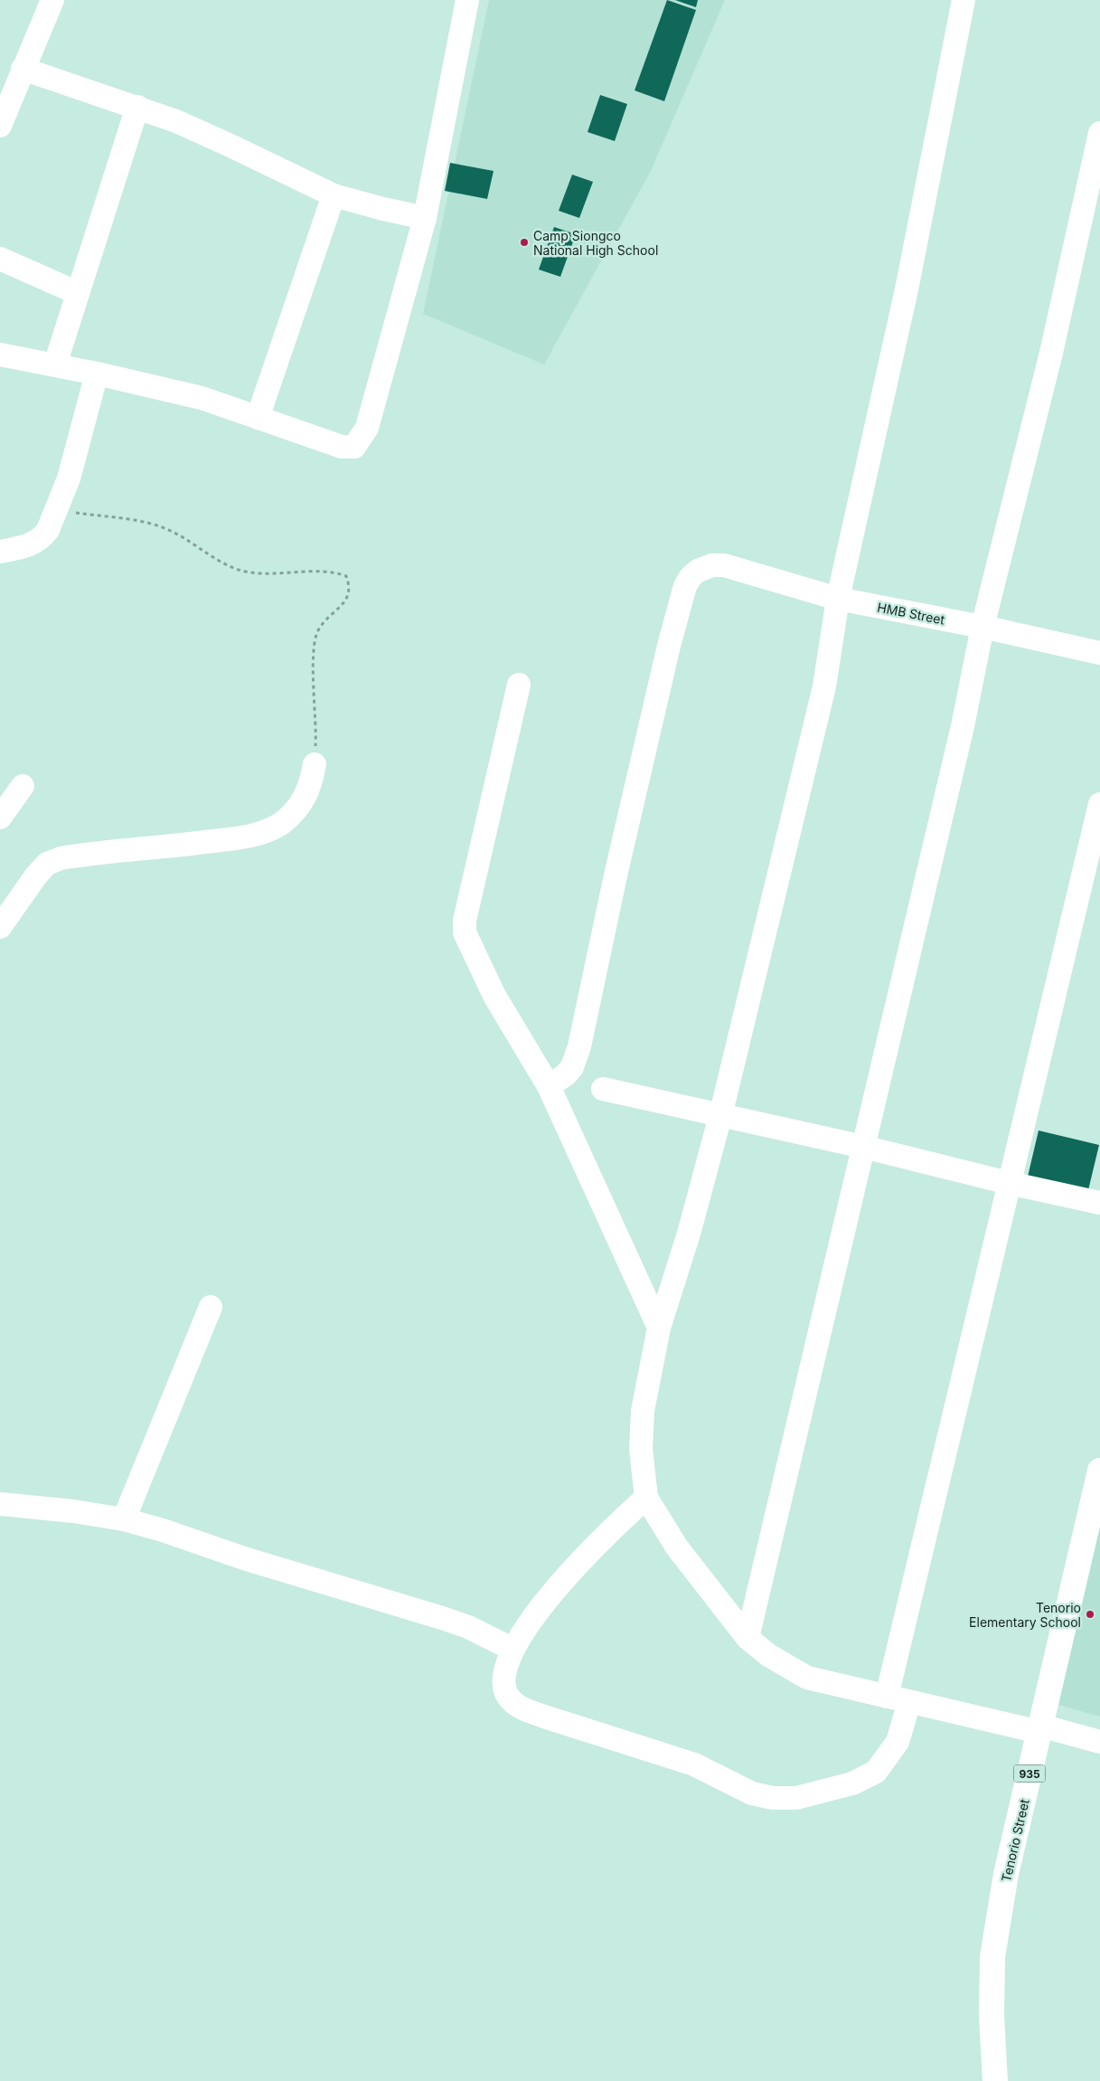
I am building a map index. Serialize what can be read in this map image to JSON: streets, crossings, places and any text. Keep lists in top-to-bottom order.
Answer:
{
  "streets": {
    "main road": ["935", "Tenorio Street"],
    "street": ["HMB Street"]
  },
  "places": ["Camp Siongco National High School", "Tenorio Elementary School"]
}
